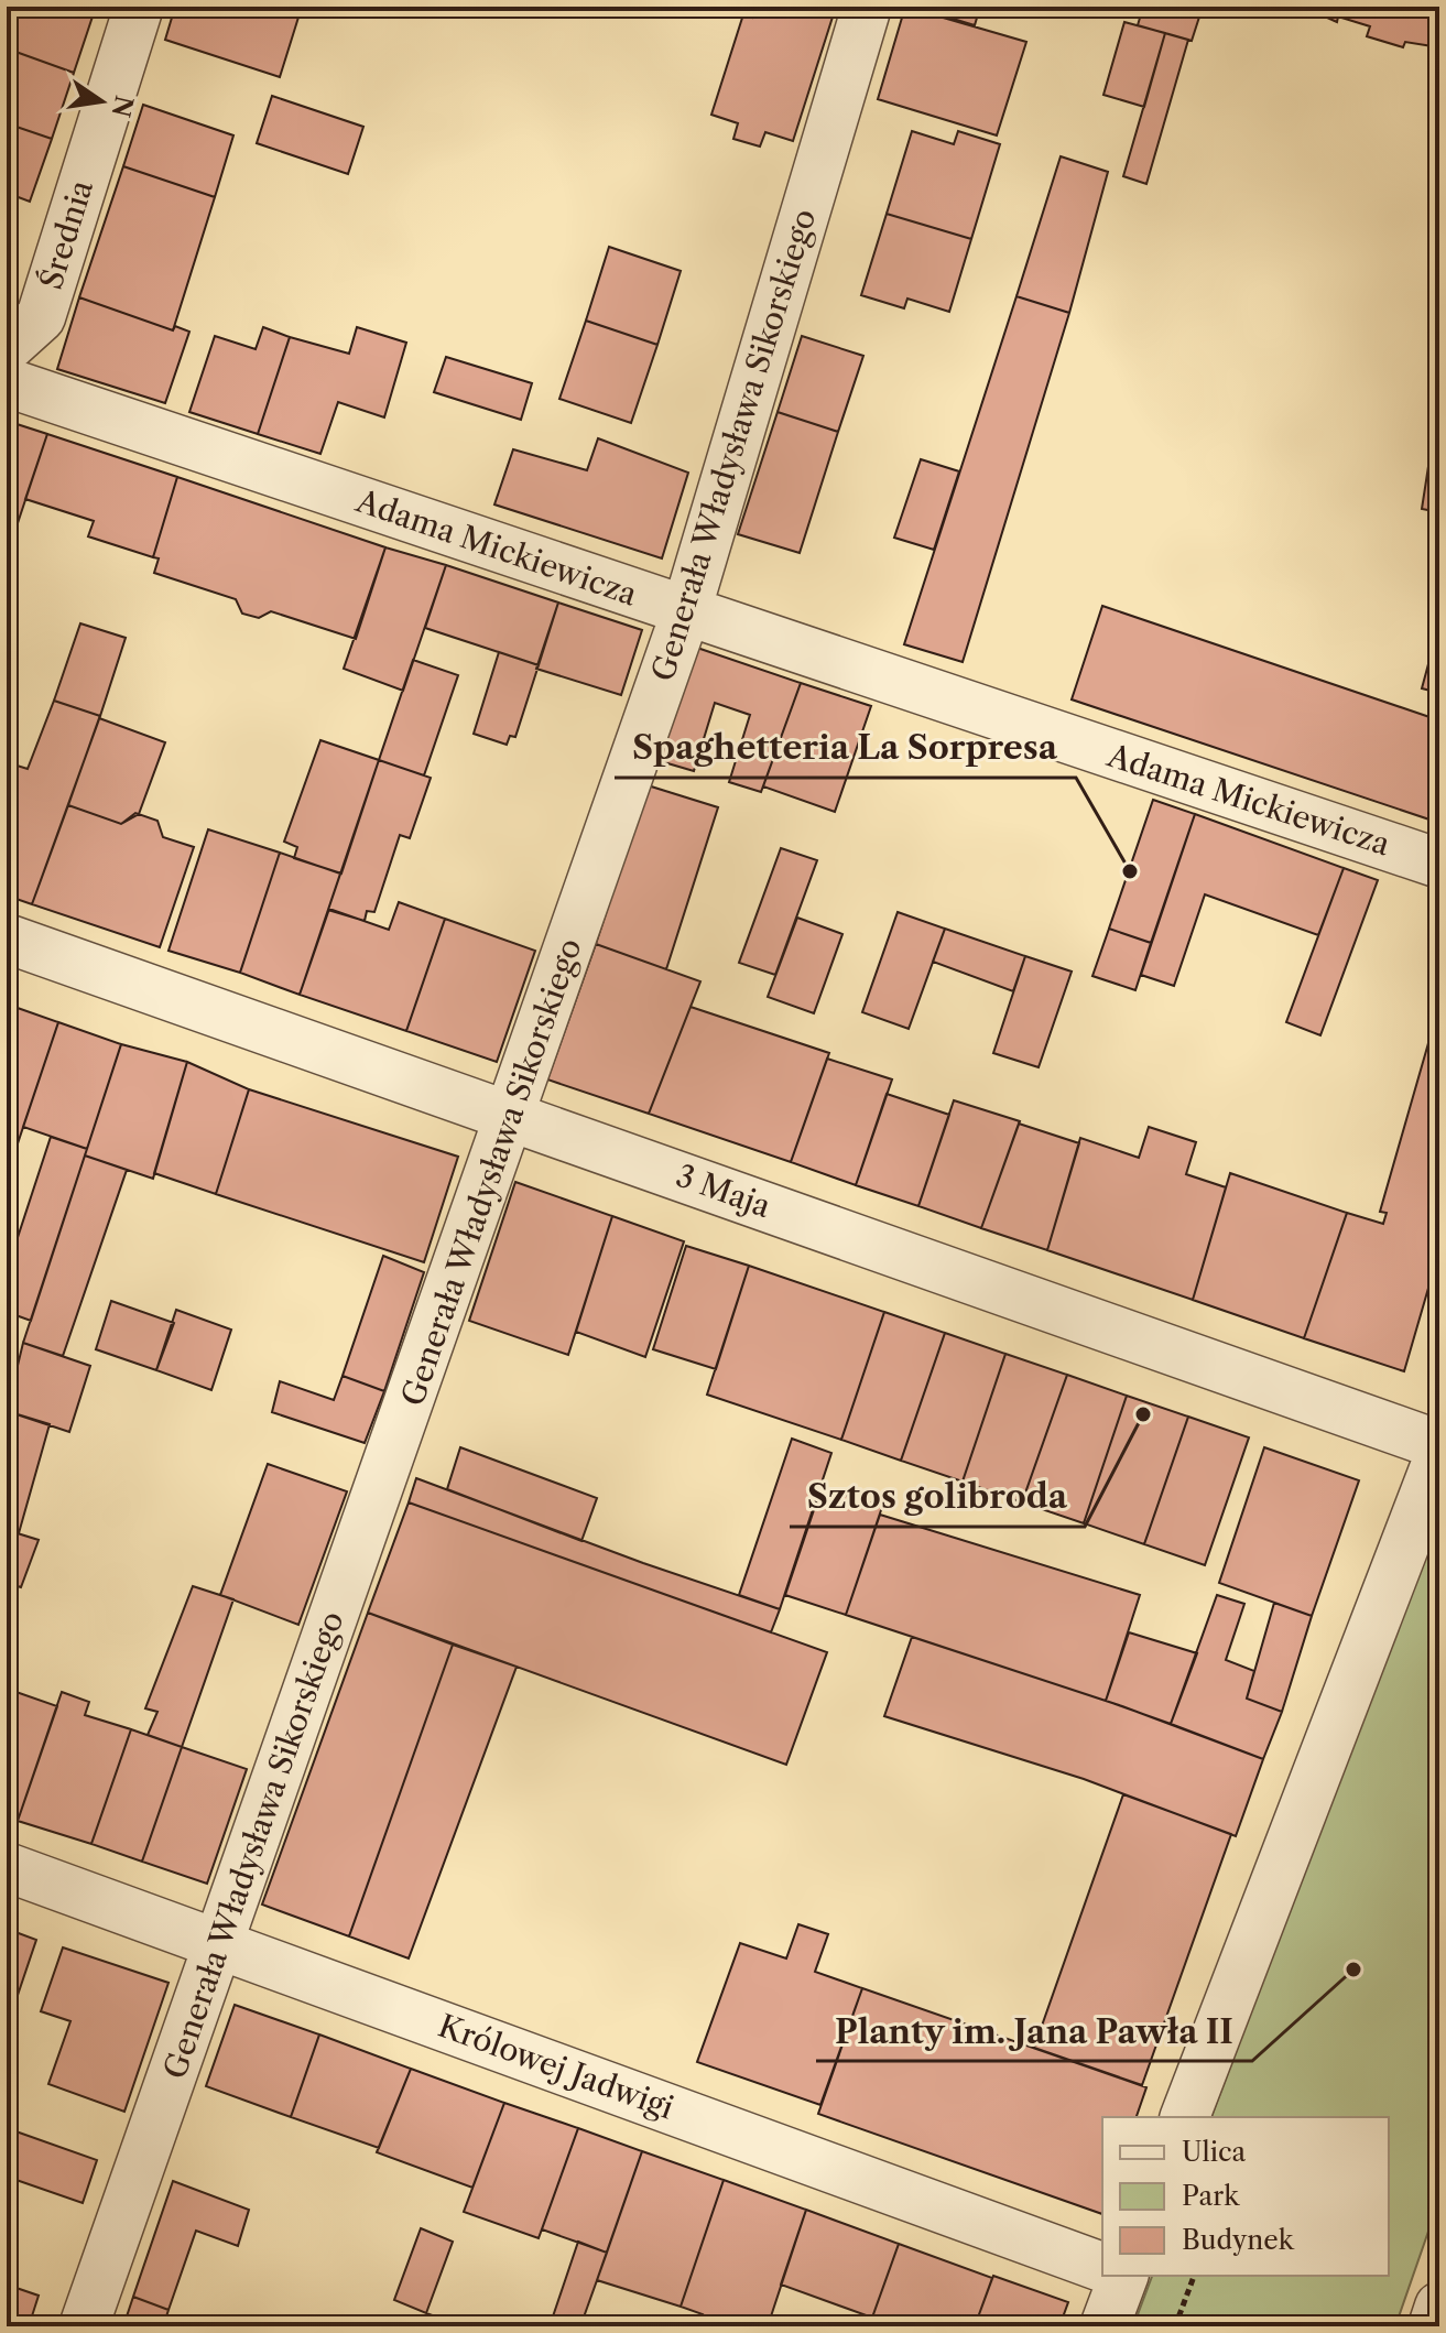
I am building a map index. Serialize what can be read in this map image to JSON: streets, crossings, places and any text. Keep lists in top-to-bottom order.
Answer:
{
  "streets": {
    "street": [
      "Średnia",
      "Generała Władysława Sikorskiego",
      "Adama Mickiewicza",
      "3 Maja",
      "Królowej Jadwigi"
    ]
  },
  "crossings": [
    ["Generała Władysława Sikorskiego", "Adama Mickiewicza"],
    ["Generała Władysława Sikorskiego", "3 Maja"],
    ["Generała Władysława Sikorskiego", "Królowej Jadwigi"]
  ],
  "places": ["Spaghetteria La Sorpresa", "Sztos golibroda", "Planty im. Jana Pawła II"],
  "legend": ["Ulica", "Park", "Budynek"],
  "north": "right"
}
